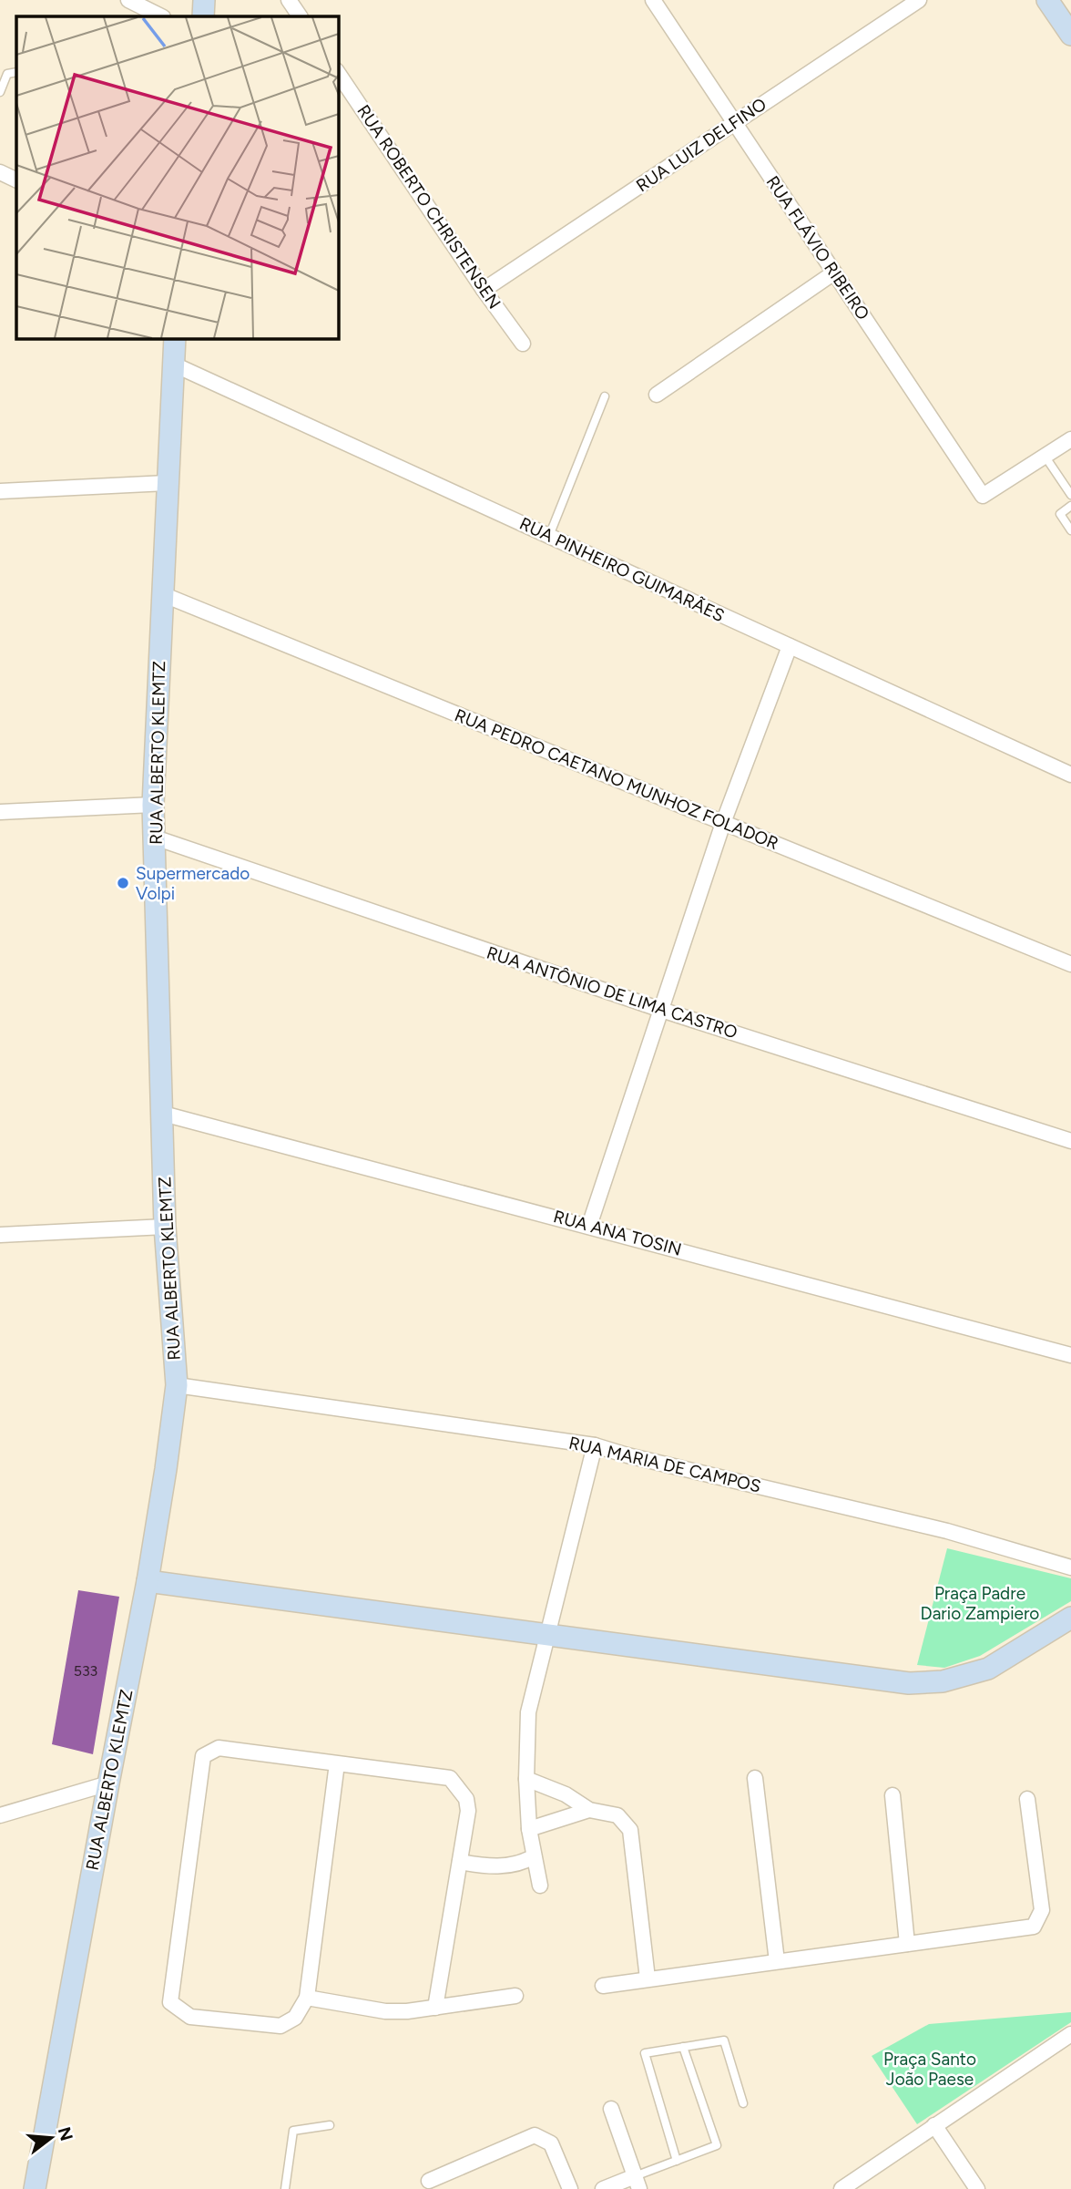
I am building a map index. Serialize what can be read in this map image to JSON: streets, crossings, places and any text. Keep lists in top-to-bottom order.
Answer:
{
  "streets": {
    "street": [
      "RUA LUIZ DELFINO",
      "RUA ROBERTO CHRISTENSEN",
      "RUA FLÁVIO RIBEIRO",
      "RUA PINHEIRO GUIMARÃES",
      "RUA ALBERTO KLEMTZ",
      "RUA PEDRO CAETANO MUNHOZ FOLADOR",
      "RUA ANTÔNIO DE LIMA CASTRO",
      "RUA ANA TOSIN",
      "RUA MARIA DE CAMPOS"
    ]
  },
  "crossings": [
    ["RUA LUIZ DELFINO", "RUA ROBERTO CHRISTENSEN"],
    ["RUA LUIZ DELFINO", "RUA FLÁVIO RIBEIRO"],
    ["RUA PINHEIRO GUIMARÃES", "RUA ALBERTO KLEMTZ"],
    ["RUA ALBERTO KLEMTZ", "RUA PEDRO CAETANO MUNHOZ FOLADOR"],
    ["RUA ALBERTO KLEMTZ", "RUA ANTÔNIO DE LIMA CASTRO"],
    ["RUA ALBERTO KLEMTZ", "RUA ANA TOSIN"],
    ["RUA ALBERTO KLEMTZ", "RUA MARIA DE CAMPOS"]
  ],
  "parks": ["Praça Padre Dario Zampiero", "Praça Santo João Paese"],
  "places": ["Supermercado Volpi"],
  "house_numbers": ["533"],
  "north": "right"
}
